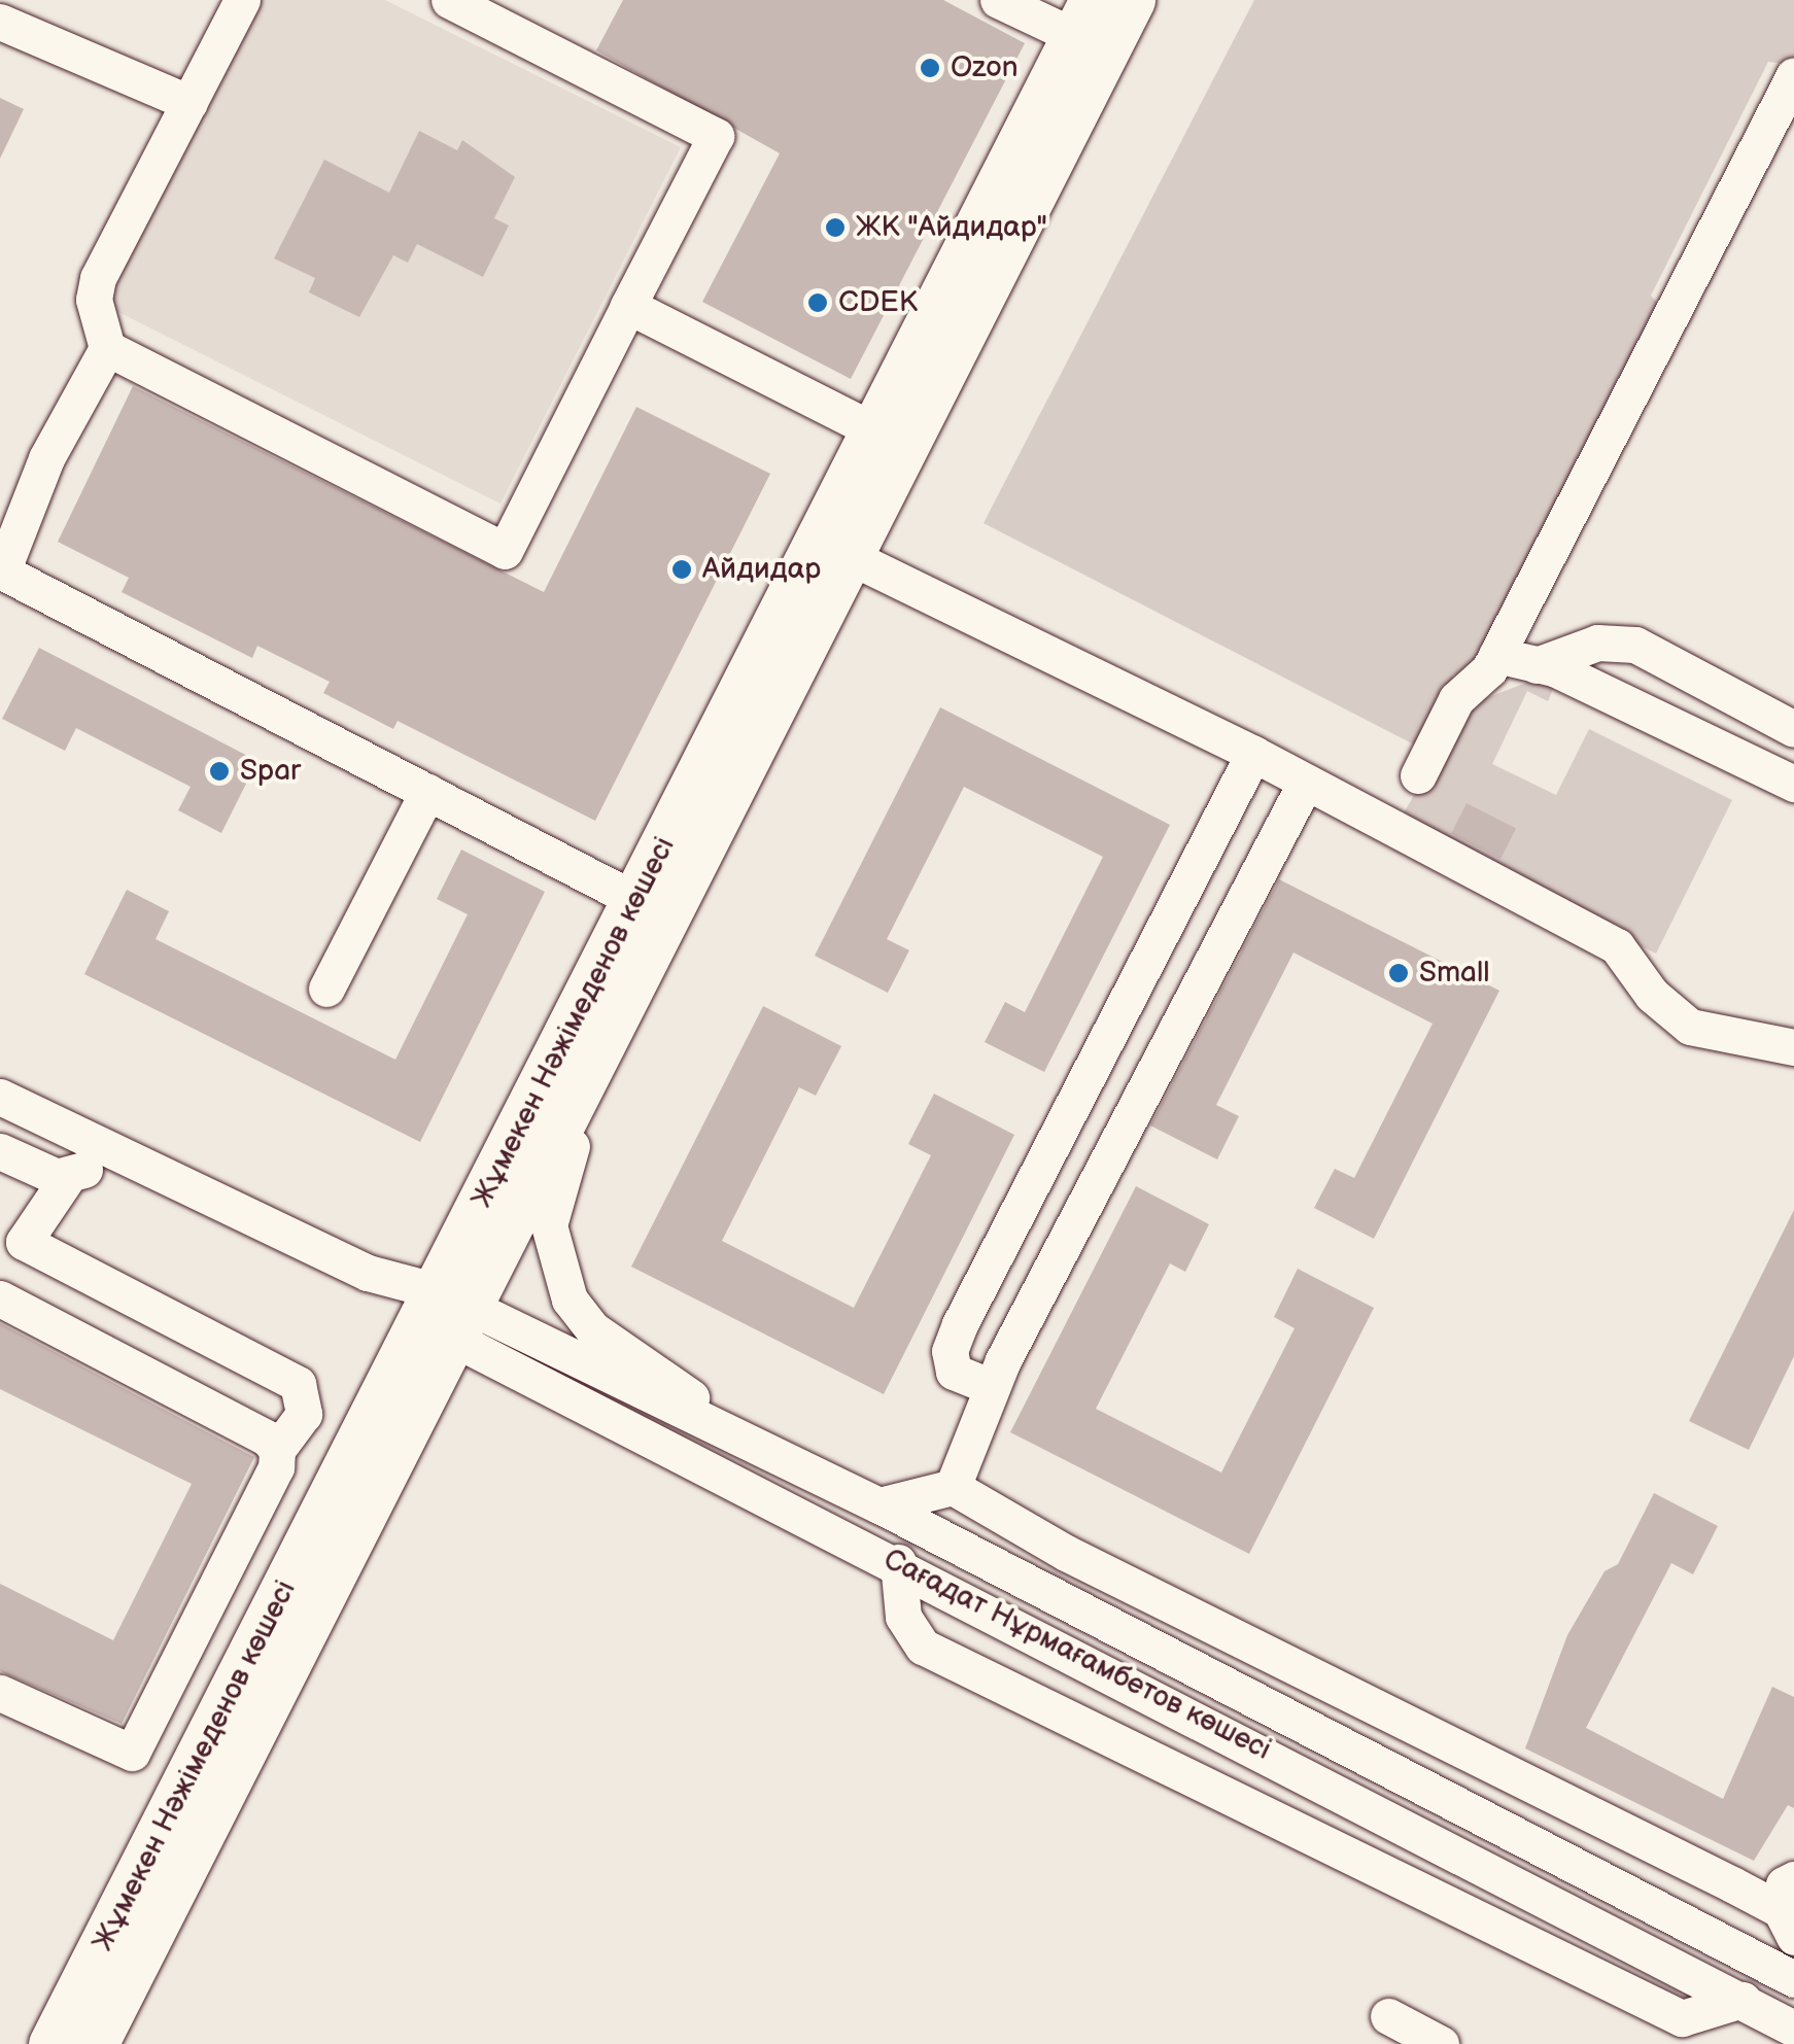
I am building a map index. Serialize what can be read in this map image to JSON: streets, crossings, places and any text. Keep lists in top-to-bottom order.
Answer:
{
  "streets": {
    "main road": ["Жұмекен Нәжімеденов көшесі"],
    "street": ["Сағадат Нұрмағамбетов көшесі"]
  },
  "crossings": [
    ["Жұмекен Нәжімеденов көшесі", "Сағадат Нұрмағамбетов көшесі"]
  ],
  "places": [
    "Ozon",
    "ЖК \"Айдидар\"",
    "CDEK",
    "Айдидар",
    "Spar",
    "Small"
  ]
}
